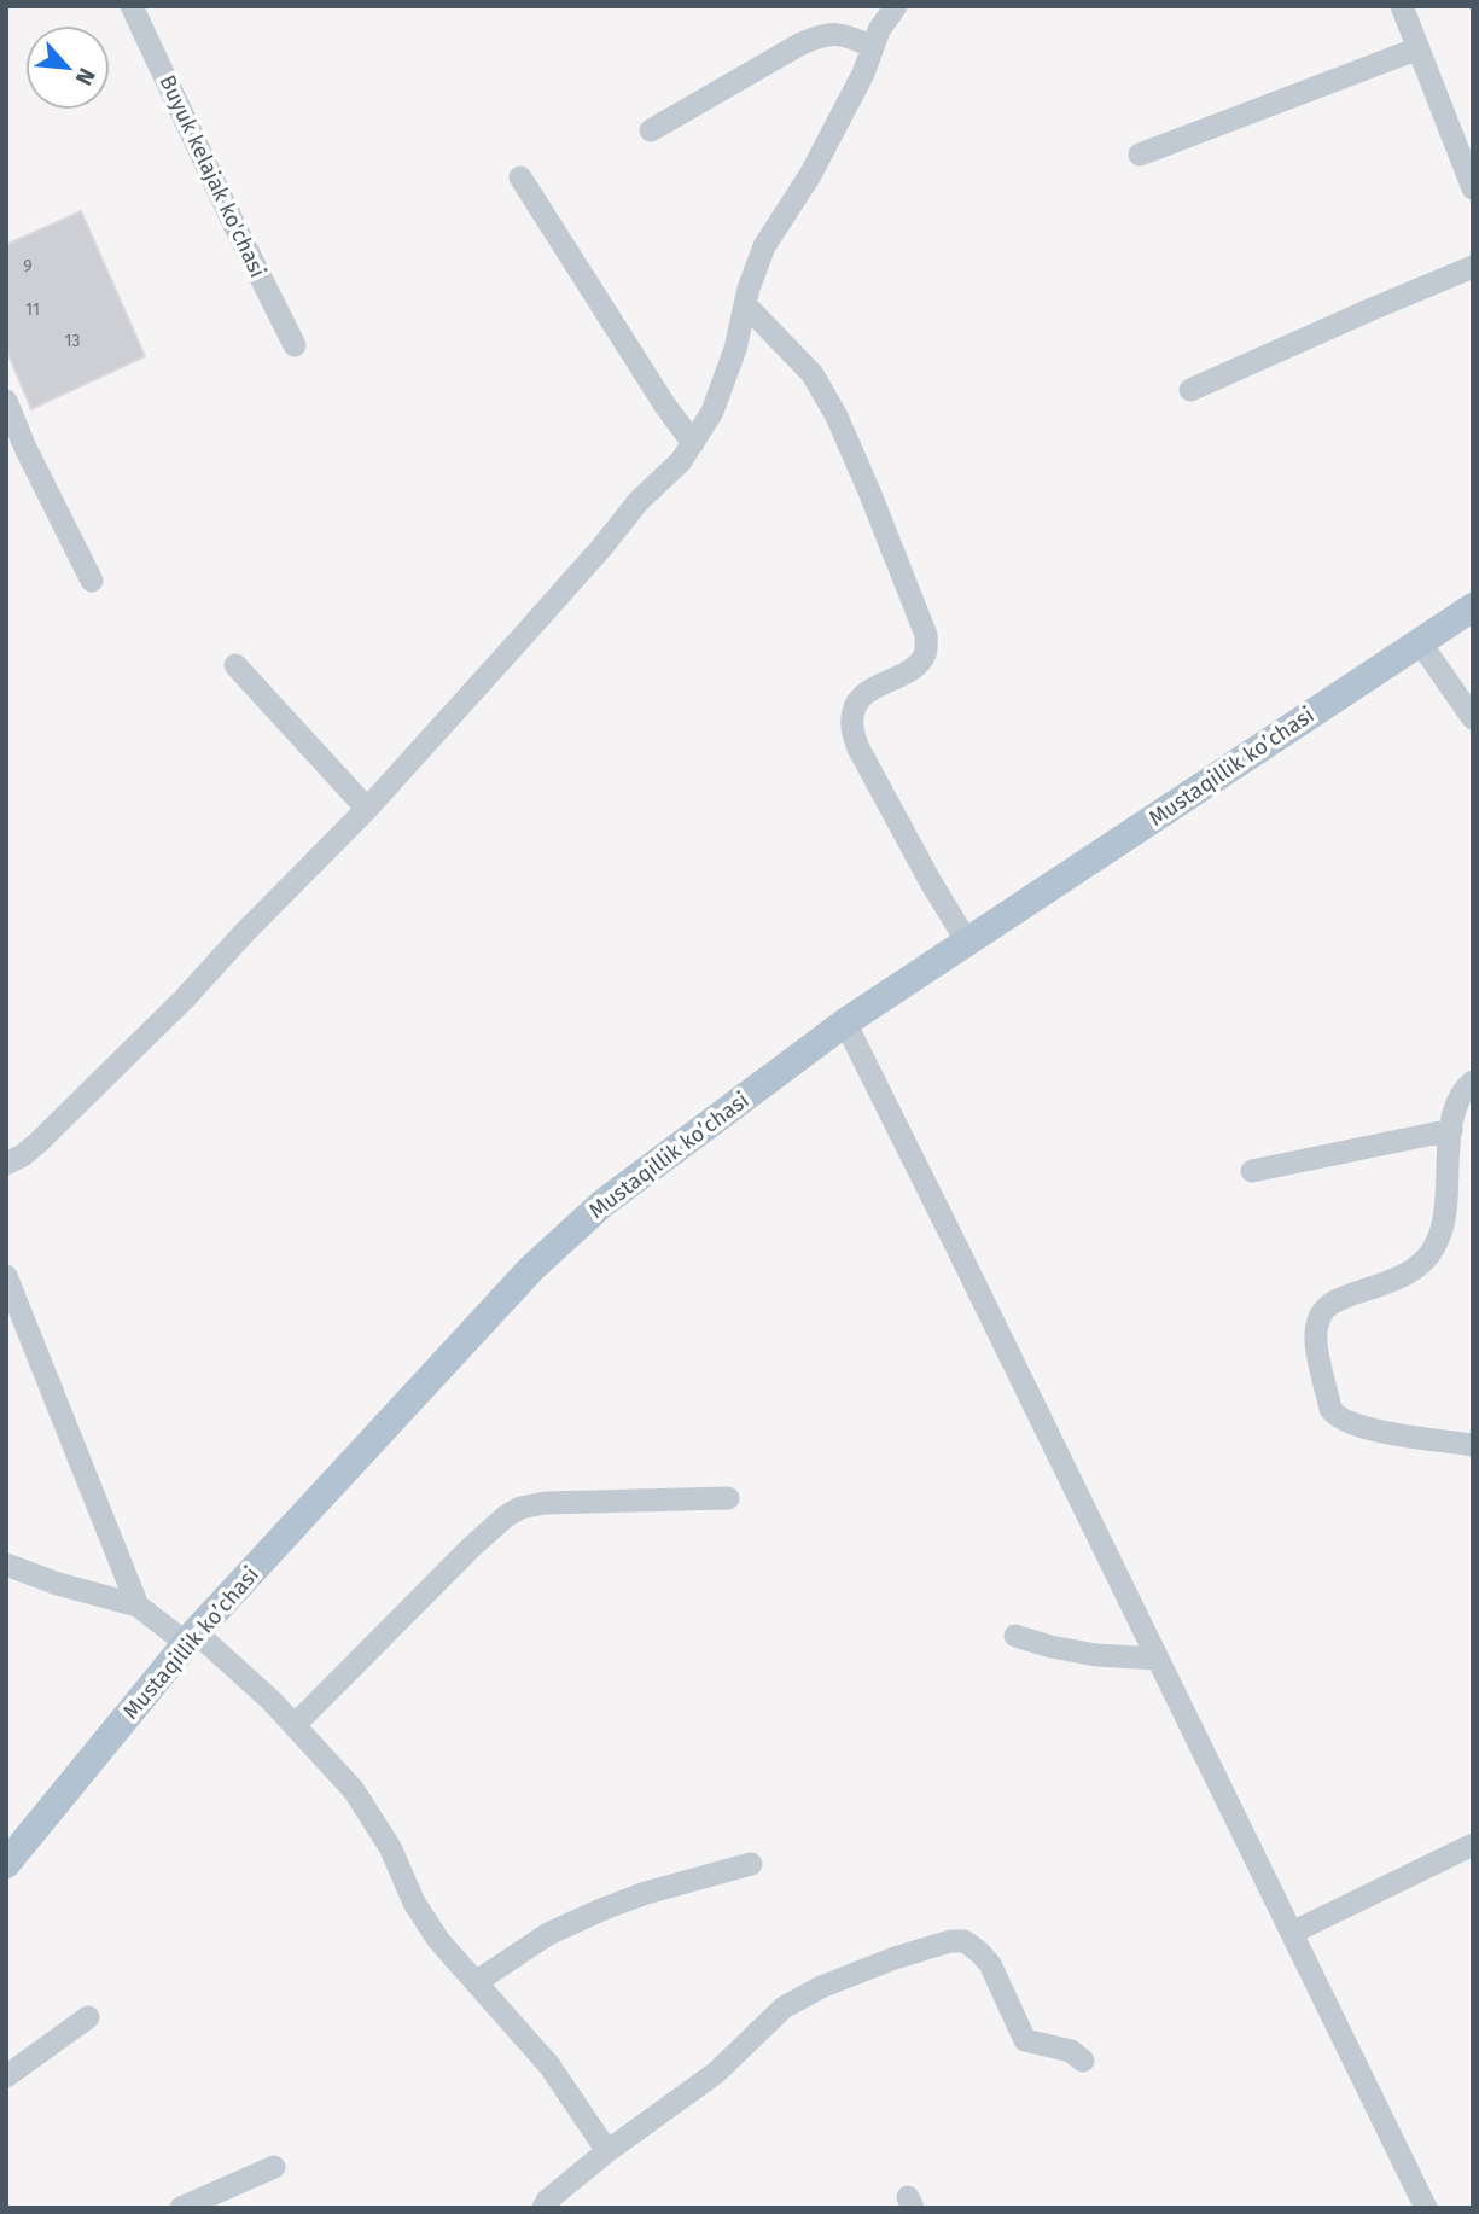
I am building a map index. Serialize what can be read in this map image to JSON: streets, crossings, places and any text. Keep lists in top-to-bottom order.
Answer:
{
  "streets": {
    "main road": ["Mustaqillik ko’chasi"],
    "street": ["Buyuk kelajak ko'chasi"]
  },
  "house_numbers": ["9", "11", "13"],
  "north": "bottom right"
}
